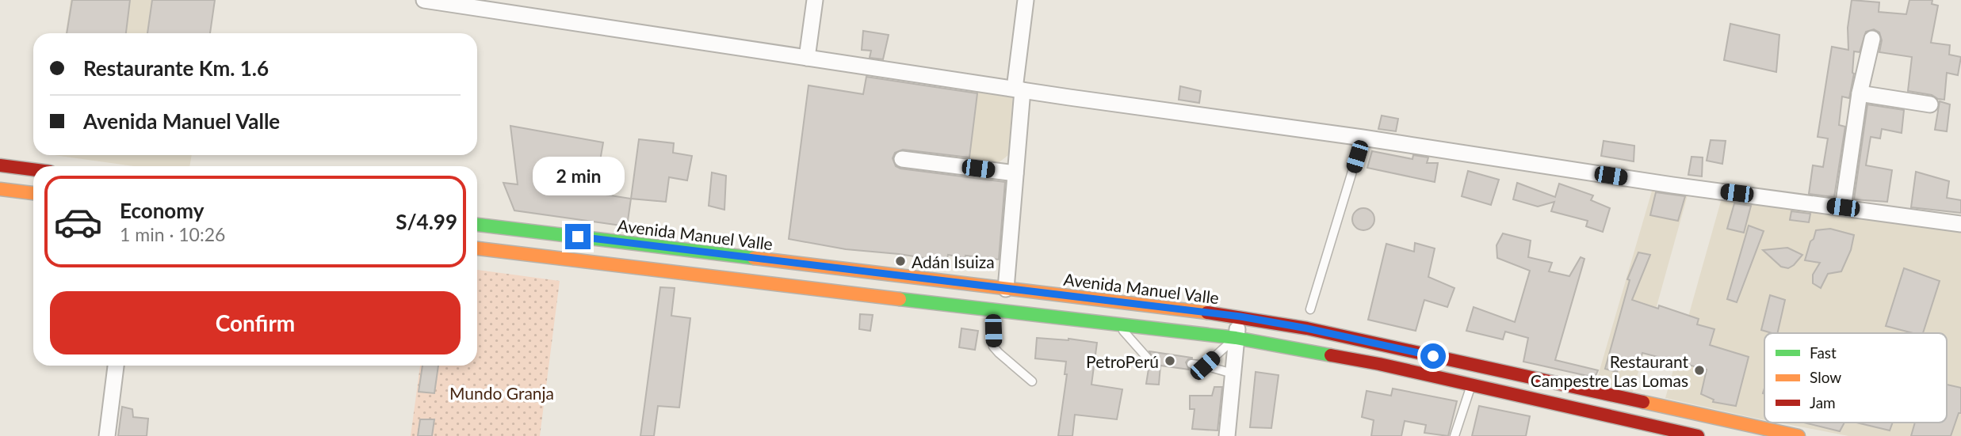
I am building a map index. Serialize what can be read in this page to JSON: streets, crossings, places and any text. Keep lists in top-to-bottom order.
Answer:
{
  "streets": {
    "main road": ["Avenida Manuel Valle"]
  },
  "parks": ["Mundo Granja"],
  "places": ["Adán Isuiza", "PetroPerú", "Restaurant Campestre Las Lomas"],
  "legend": ["Fast", "Slow", "Jam"],
  "page": {
    "banner": ["Restaurante Km. 1.6", "Avenida Manuel Valle"],
    "bubble": "2 min",
    "list": [
      {
        "name": "Economy",
        "note": "1 min · 10:26",
        "value": "S/4.99"
      }
    ],
    "buttons": "Confirm"
  }
}
